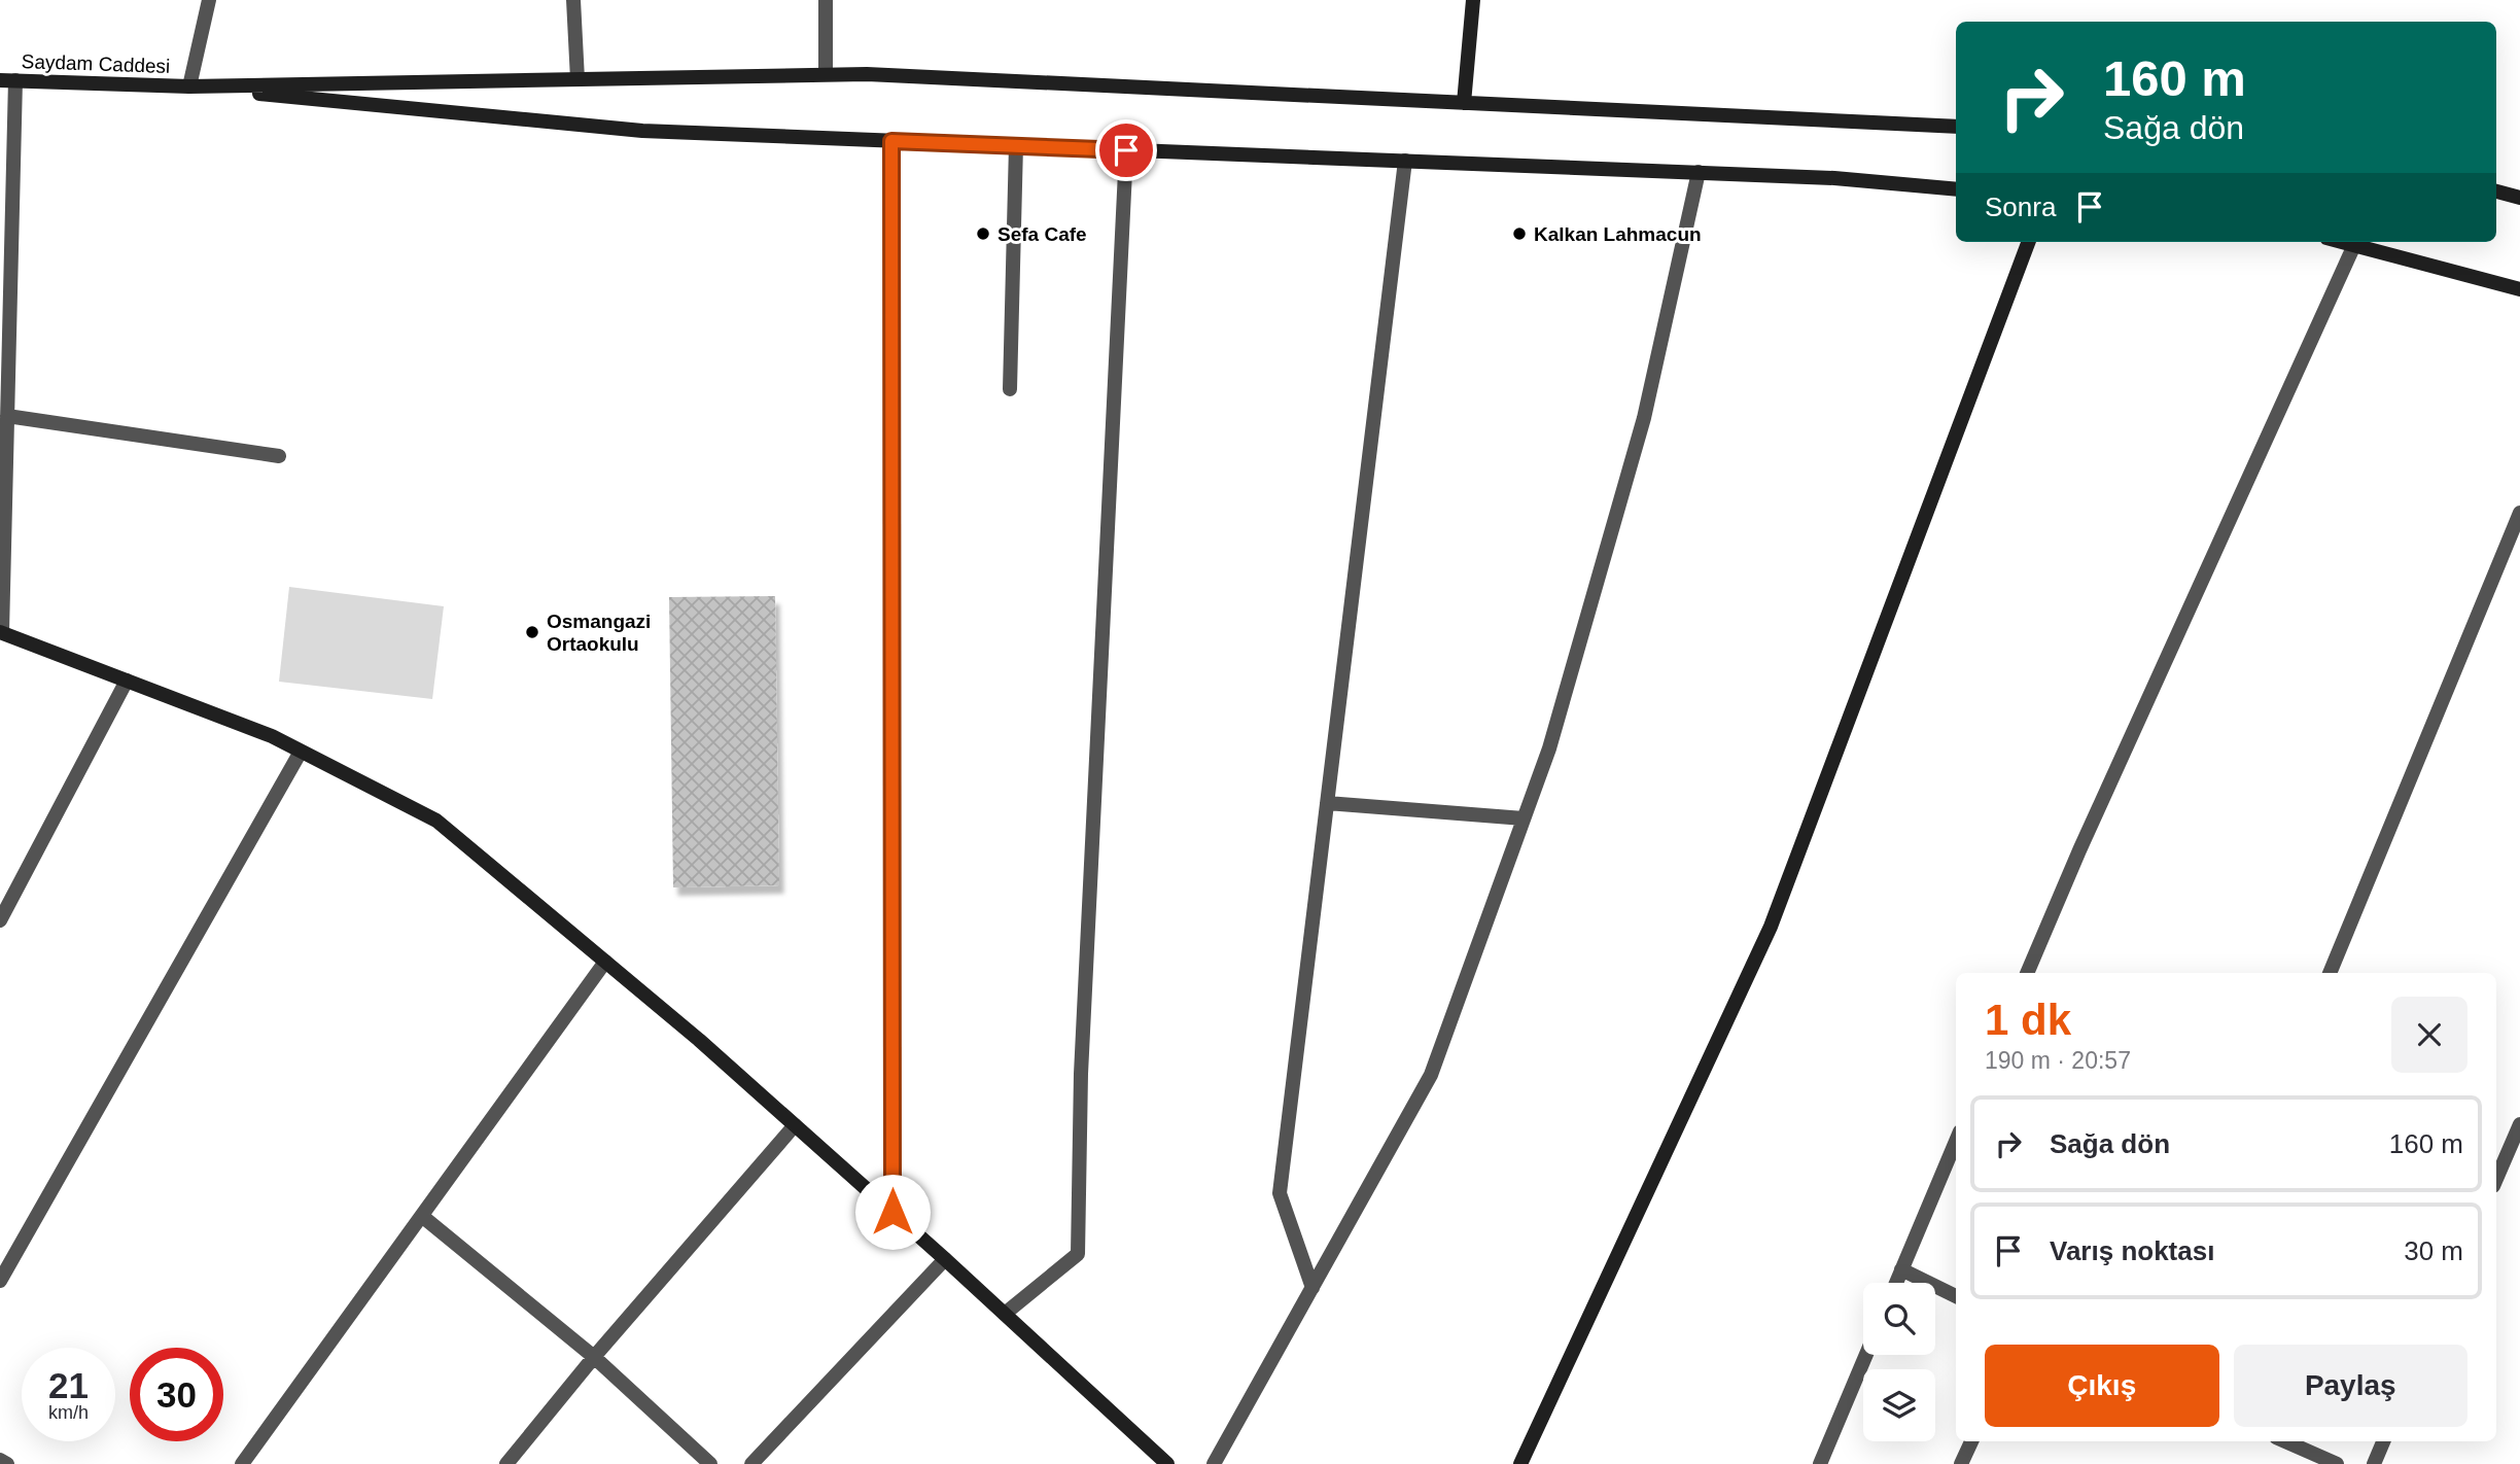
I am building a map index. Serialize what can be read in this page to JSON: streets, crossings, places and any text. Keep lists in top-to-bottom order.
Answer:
{
  "streets": {
    "main road": ["Saydam Caddesi"]
  },
  "places": ["Sefa Cafe", "Kalkan Lahmacun", "Osmangazi Ortaokulu"],
  "page": {
    "turn": ["160 m", "Sağa dön"],
    "then": "Sonra",
    "heading": ["1 dk", "190 m · 20:57"],
    "list": [
      {
        "name": "Sağa dön",
        "value": "160 m"
      },
      {
        "name": "Varış noktası",
        "value": "30 m"
      }
    ],
    "buttons": ["Çıkış", "Paylaş"],
    "speed": "21 km/h",
    "limit": "30"
  }
}
